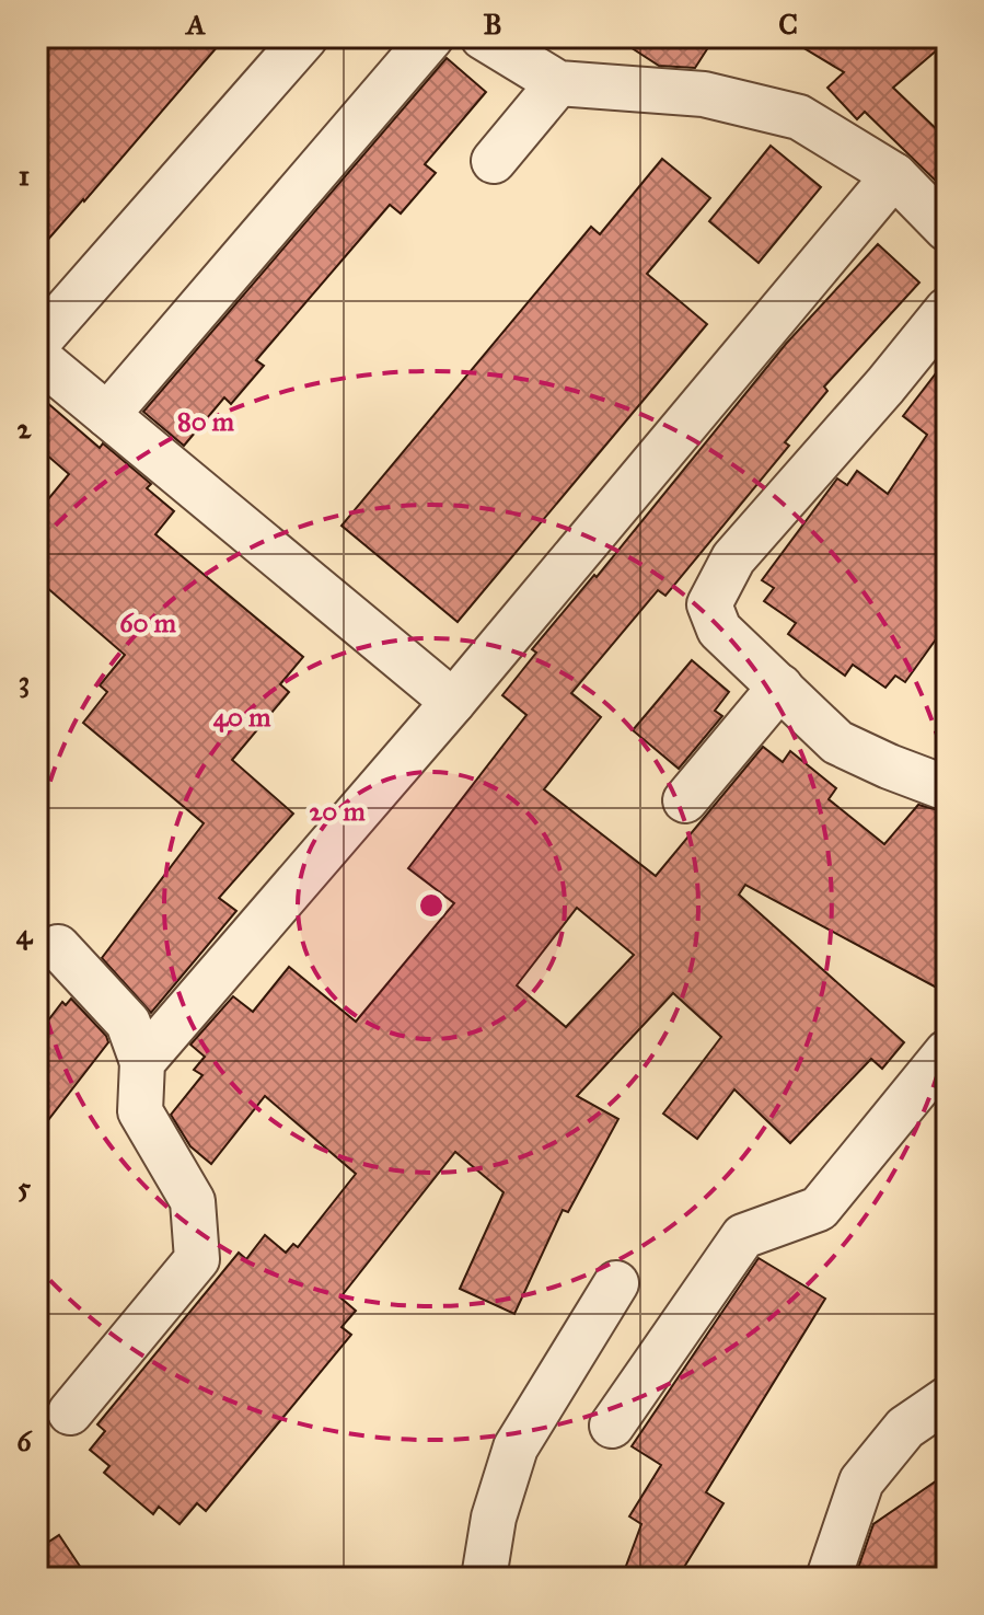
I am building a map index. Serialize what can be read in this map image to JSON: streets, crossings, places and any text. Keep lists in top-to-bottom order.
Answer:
{
  "grid": {
    "columns": ["A", "B", "C"],
    "rows": [
      "1",
      "2",
      "3",
      "4",
      "5",
      "6"
    ]
  },
  "rings": [
    "80 m",
    "60 m",
    "40 m",
    "20 m"
  ]
}
